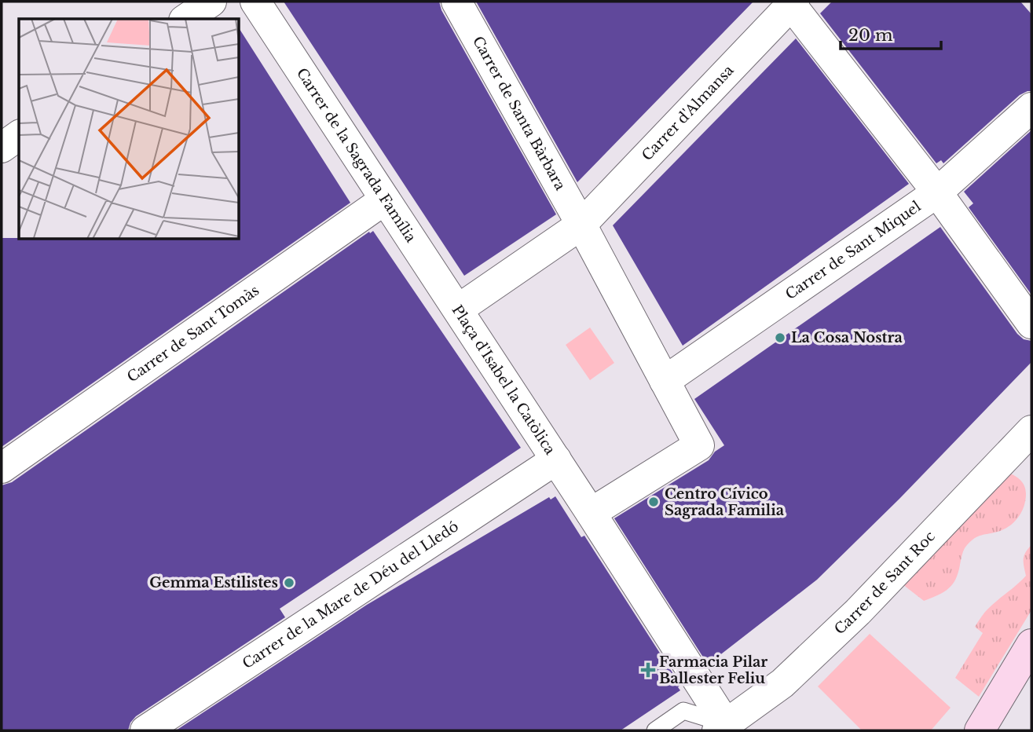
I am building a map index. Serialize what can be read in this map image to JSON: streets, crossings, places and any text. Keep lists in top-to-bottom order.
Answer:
{
  "streets": {
    "street": [
      "Carrer de Santa Bàrbara",
      "Carrer d'Almansa",
      "Carrer de la Sagrada Família",
      "Carrer de Sant Miquel",
      "Carrer de Sant Tomàs",
      "Plaça d'Isabel la Catòlica",
      "Carrer de Sant Roc",
      "Carrer de la Mare de Déu del Lledó"
    ]
  },
  "crossings": [
    ["Carrer de Santa Bàrbara", "Carrer d'Almansa"],
    ["Carrer de Santa Bàrbara", "Plaça d'Isabel la Catòlica"],
    ["Carrer d'Almansa", "Plaça d'Isabel la Catòlica"],
    ["Carrer de la Sagrada Família", "Carrer de Sant Tomàs"],
    ["Carrer de la Sagrada Família", "Plaça d'Isabel la Catòlica"],
    ["Plaça d'Isabel la Catòlica", "Carrer de Sant Roc"],
    ["Plaça d'Isabel la Catòlica", "Carrer de la Mare de Déu del Lledó"]
  ],
  "places": {
    "other": ["La Cosa Nostra", "Centro Cívico Sagrada Familia", "Gemma Estilistes"],
    "health": ["Farmacia Pilar Ballester Feliu"]
  },
  "scale_bar": "20 m"
}
